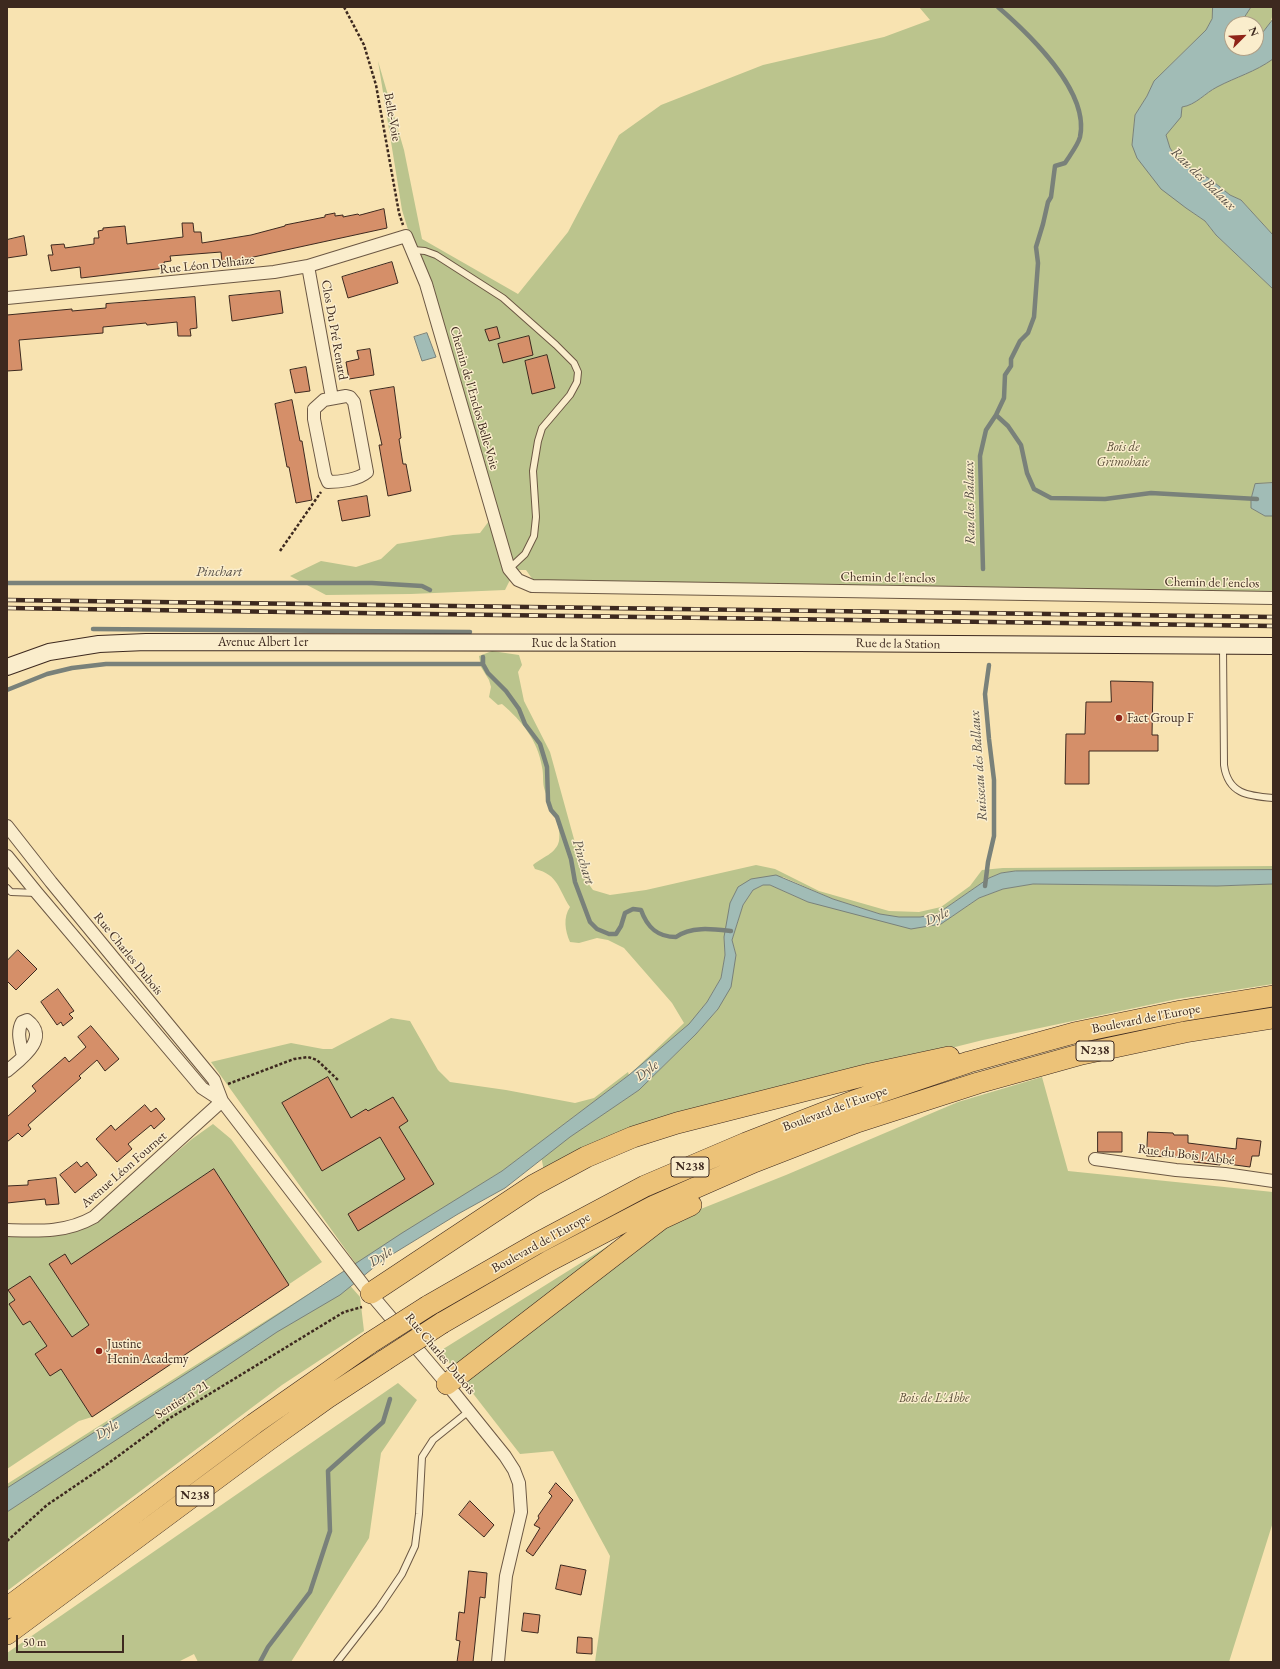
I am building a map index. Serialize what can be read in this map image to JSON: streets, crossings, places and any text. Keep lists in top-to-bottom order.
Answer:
{
  "streets": {
    "highway": ["Boulevard de l'Europe", "N238"],
    "main road": ["Avenue Albert 1er", "Rue de la Station"],
    "street": [
      "Rue Léon Delhaize",
      "Clos Du Pré Renard",
      "Chemin de l'Enclos Belle-Voie",
      "Chemin de l'enclos",
      "Rue Charles Dubois",
      "Rue du Bois l'Abbé",
      "Avenue Léon Fournet"
    ],
    "path": ["Belle-Voie", "Sentier n°21"]
  },
  "crossings": [
    ["Belle-Voie", "Rue Léon Delhaize"],
    ["Belle-Voie", "Chemin de l'Enclos Belle-Voie"],
    ["Rue Léon Delhaize", "Clos Du Pré Renard"],
    ["Rue Léon Delhaize", "Chemin de l'Enclos Belle-Voie"],
    ["Chemin de l'Enclos Belle-Voie", "Chemin de l'enclos"],
    ["Avenue Albert 1er", "Rue de la Station"],
    ["Rue Charles Dubois", "Avenue Léon Fournet"],
    ["Rue Charles Dubois", "Sentier n°21"]
  ],
  "water": [
    "Rau des Balaux",
    "Pinchart",
    "Ruisseau des Ballaux",
    "Dyle"
  ],
  "parks": ["Bois de Grimohaie", "Bois de L'Abbe"],
  "places": ["Fact Group F", "Justine Henin Academy"],
  "scale_bar": "50 m",
  "north": "top right"
}
